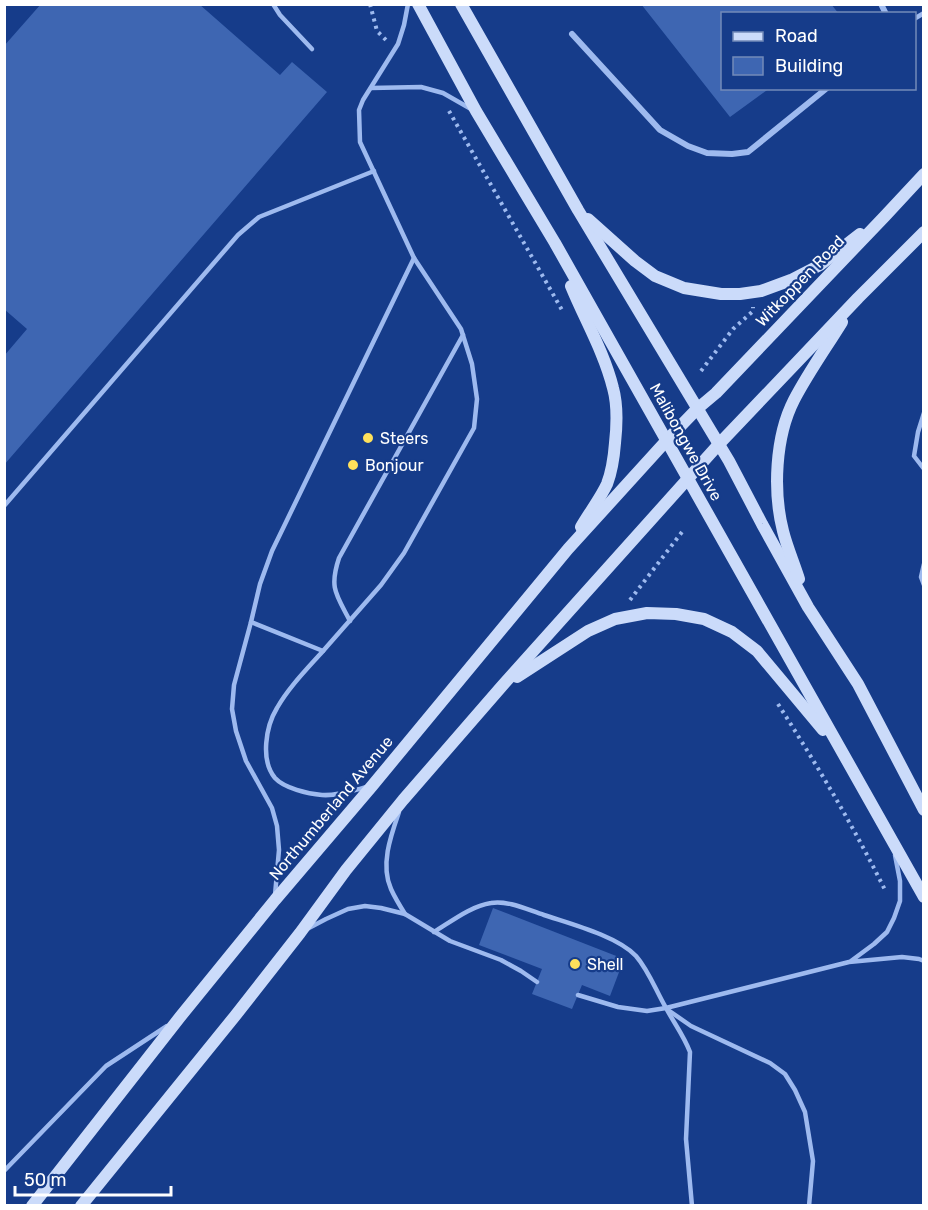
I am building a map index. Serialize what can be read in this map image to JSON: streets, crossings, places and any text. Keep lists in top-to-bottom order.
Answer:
{
  "streets": {
    "main road": ["Witkoppen Road", "Malibongwe Drive", "Northumberland Avenue"]
  },
  "crossings": [
    ["Witkoppen Road", "Malibongwe Drive"],
    ["Witkoppen Road", "Northumberland Avenue"],
    ["Malibongwe Drive", "Northumberland Avenue"]
  ],
  "places": ["Steers", "Bonjour", "Shell"],
  "legend": ["Road", "Building"],
  "scale_bar": "50 m"
}
